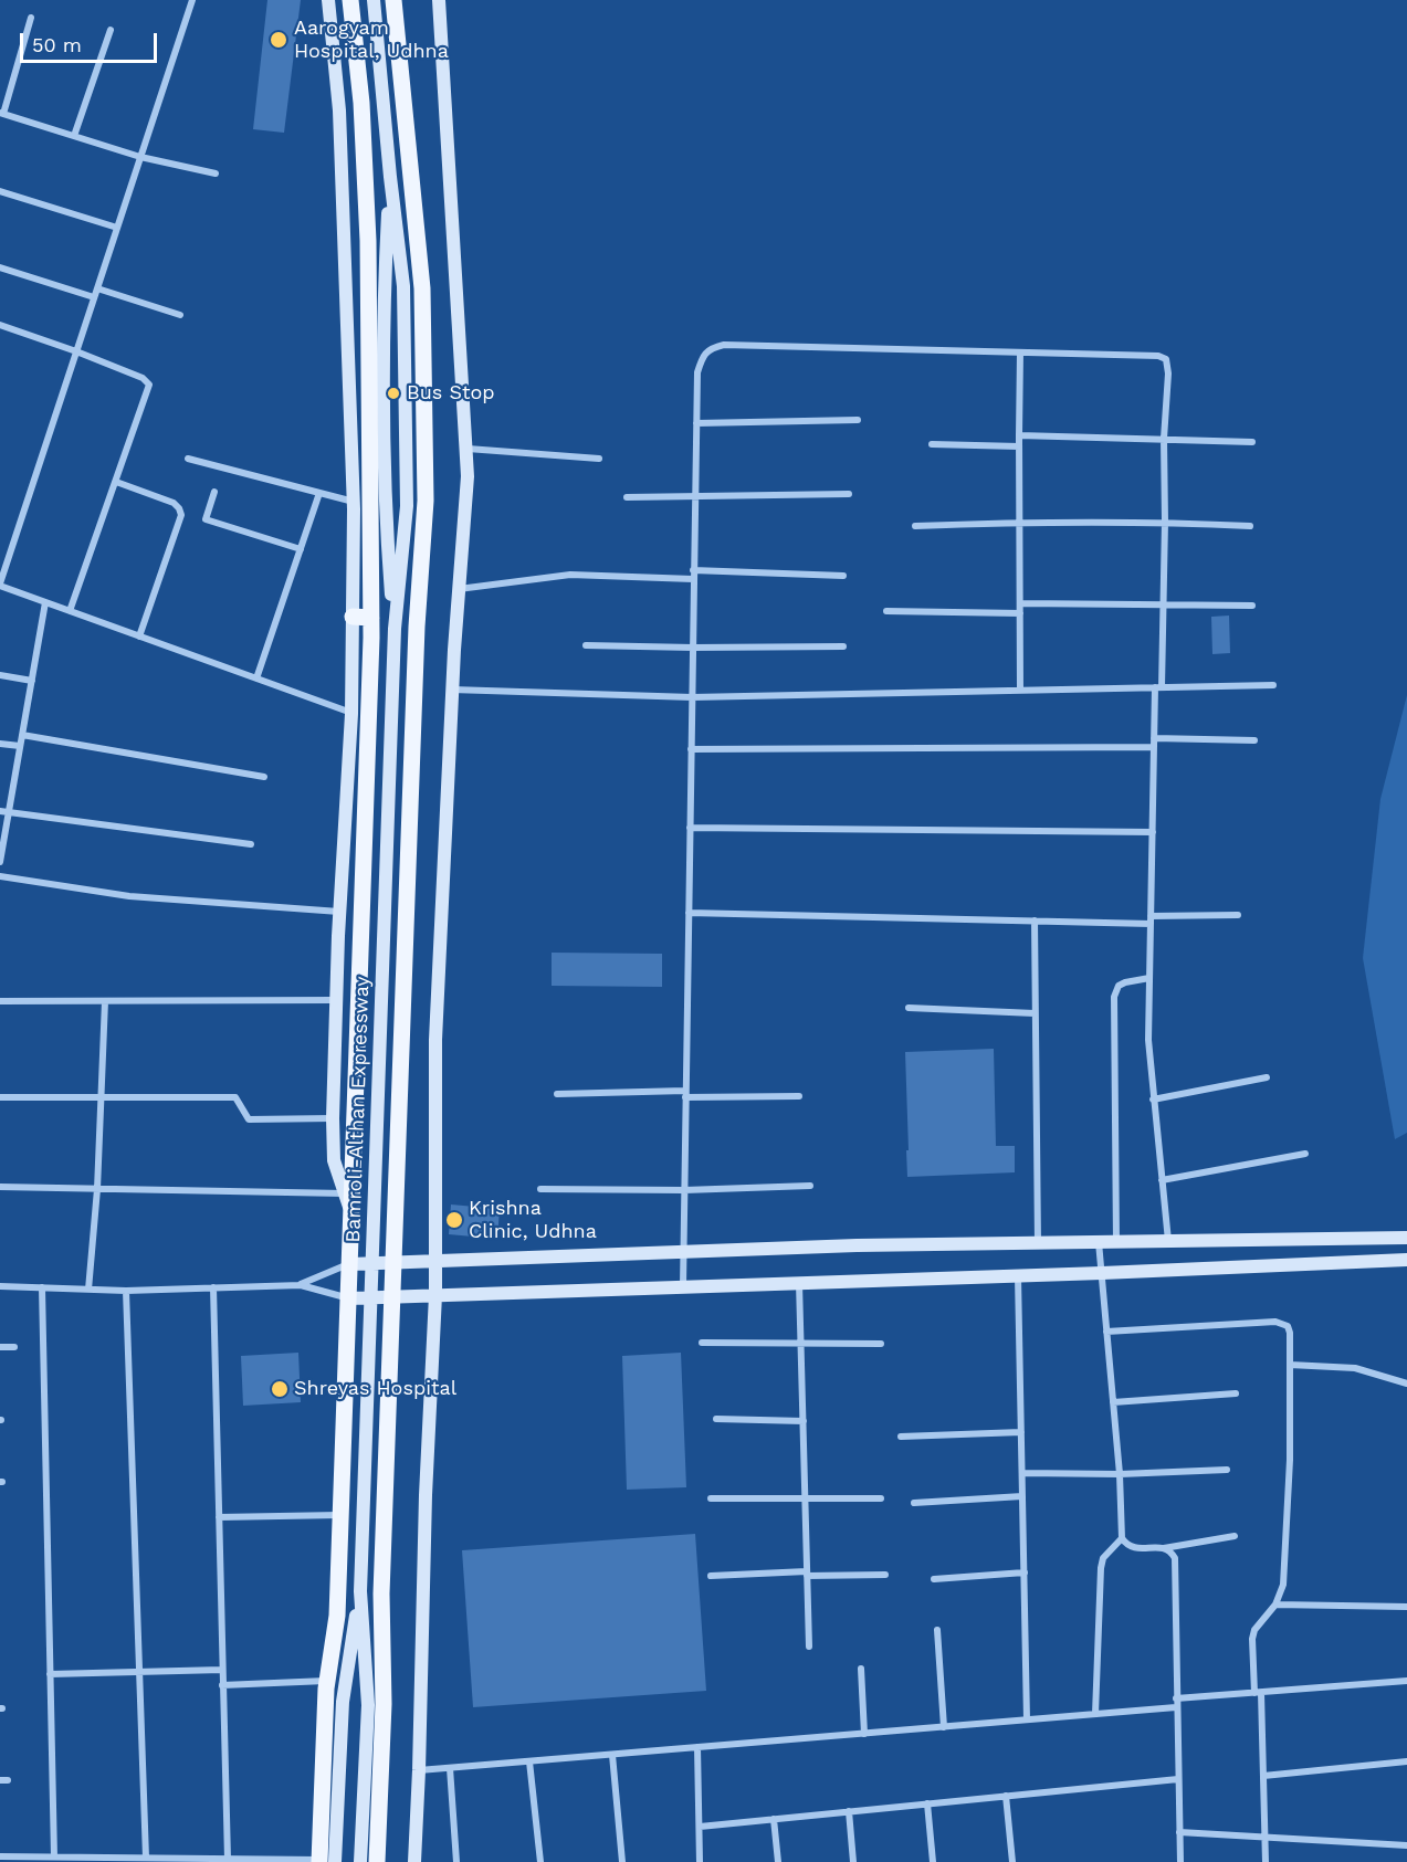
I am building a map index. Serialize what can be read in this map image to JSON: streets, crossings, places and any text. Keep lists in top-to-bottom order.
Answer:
{
  "streets": {
    "street": ["Bamroli-Althan Expressway"]
  },
  "places": [
    "Aarogyam Hospital, Udhna",
    "Bus Stop",
    "Krishna Clinic, Udhna",
    "Shreyas Hospital"
  ],
  "scale_bar": "50 m"
}
